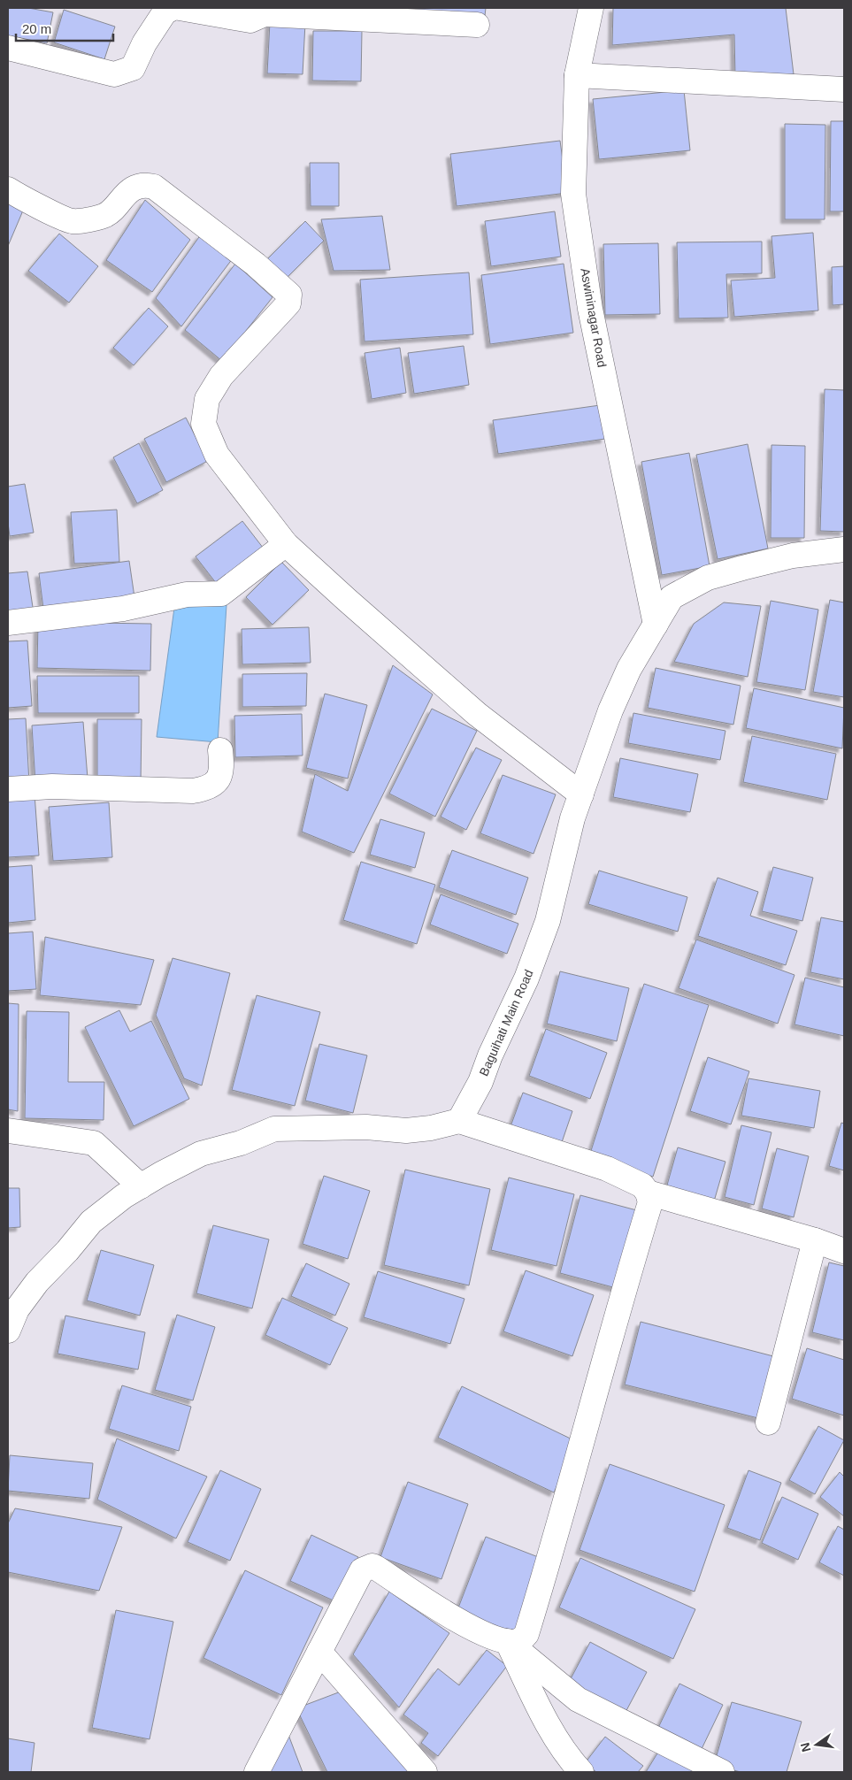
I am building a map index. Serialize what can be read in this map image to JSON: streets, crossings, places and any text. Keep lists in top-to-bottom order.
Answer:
{
  "streets": {
    "street": ["Aswininagar Road", "Baguihati Main Road"]
  },
  "crossings": [
    ["Aswininagar Road", "Baguihati Main Road"]
  ],
  "scale_bar": "20 m",
  "north": "left"
}
